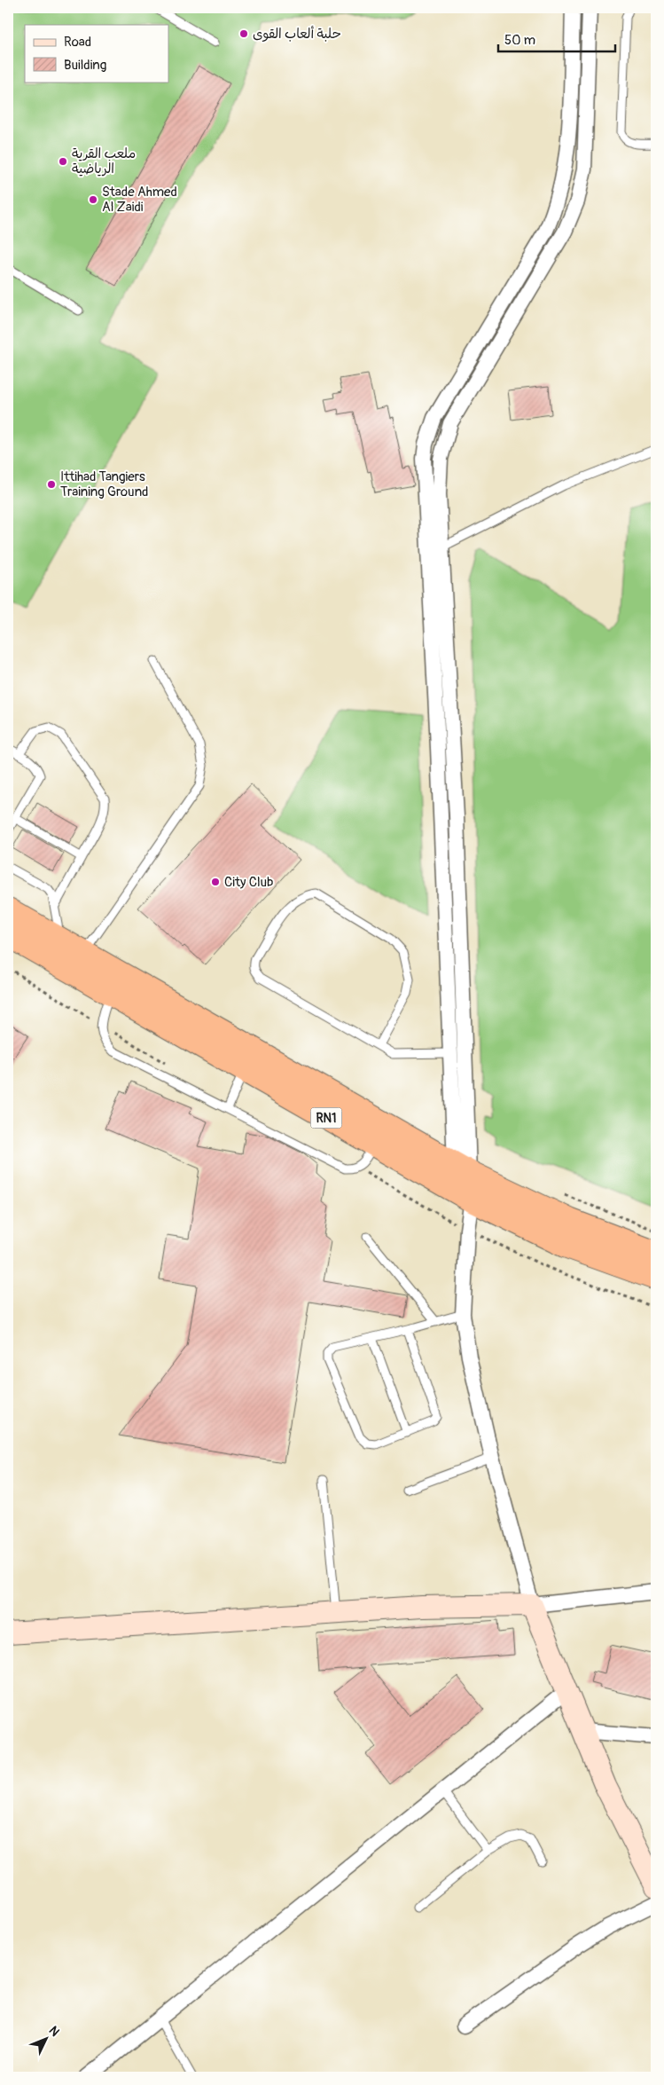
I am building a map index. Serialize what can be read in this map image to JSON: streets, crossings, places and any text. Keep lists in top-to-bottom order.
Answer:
{
  "streets": {
    "highway": ["RN1"]
  },
  "places": [
    "حلبة ألعاب القوى",
    "ملعب القرية الرياضية",
    "Stade Ahmed Al Zaidi",
    "Ittihad Tangiers Training Ground",
    "City Club"
  ],
  "legend": ["Road", "Building"],
  "scale_bar": "50 m",
  "north": "top right"
}
